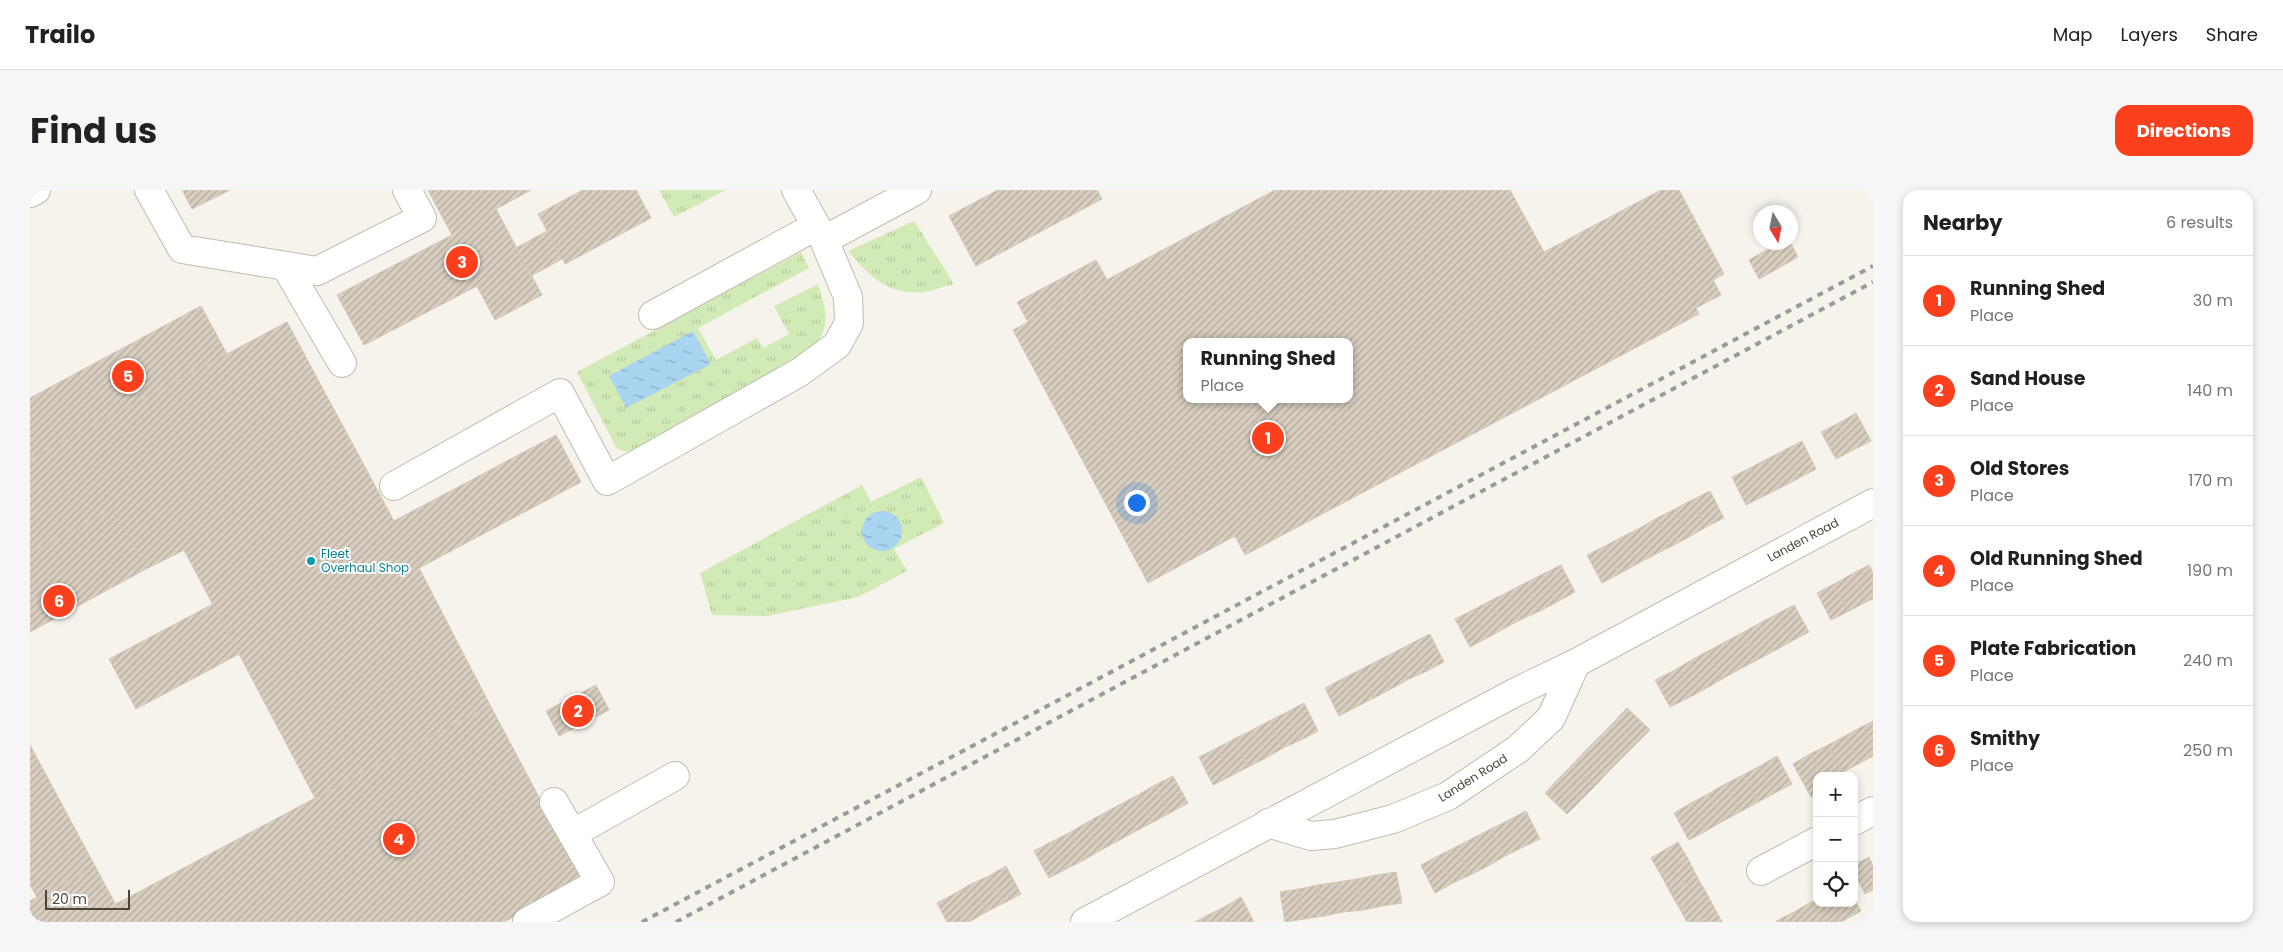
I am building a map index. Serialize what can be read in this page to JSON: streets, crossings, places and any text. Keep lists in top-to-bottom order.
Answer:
{
  "streets": {
    "street": ["Landen Road"]
  },
  "places": ["Fleet Overhaul Shop"],
  "scale_bar": "20 m",
  "north": "bottom",
  "page": {
    "header": "Trailo",
    "nav": ["Map", "Layers", "Share"],
    "title": "Find us",
    "buttons": "Directions",
    "heading": ["Nearby", "6 results"],
    "pins": [
      "3",
      "5",
      "1",
      "6",
      "2",
      "4"
    ],
    "list": [
      {
        "mark": "1",
        "name": "Running Shed",
        "note": "Place",
        "value": "30 m"
      },
      {
        "mark": "2",
        "name": "Sand House",
        "note": "Place",
        "value": "140 m"
      },
      {
        "mark": "3",
        "name": "Old Stores",
        "note": "Place",
        "value": "170 m"
      },
      {
        "mark": "4",
        "name": "Old Running Shed",
        "note": "Place",
        "value": "190 m"
      },
      {
        "mark": "5",
        "name": "Plate Fabrication",
        "note": "Place",
        "value": "240 m"
      },
      {
        "mark": "6",
        "name": "Smithy",
        "note": "Place",
        "value": "250 m"
      }
    ],
    "popup": ["Running Shed", "Place"],
    "map_buttons": ["+", "−"],
    "scale": "20 m"
  }
}
